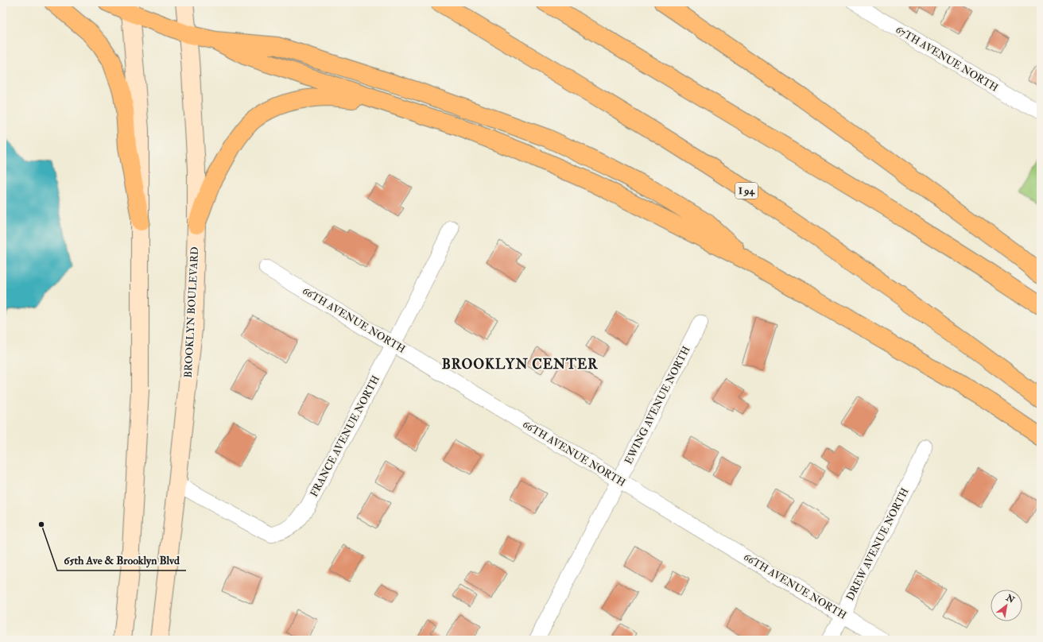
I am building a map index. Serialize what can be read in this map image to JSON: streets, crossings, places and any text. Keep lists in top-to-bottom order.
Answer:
{
  "streets": {
    "highway": ["I 94"],
    "main road": ["BROOKLYN BOULEVARD"],
    "street": [
      "67TH AVENUE NORTH",
      "66TH AVENUE NORTH",
      "EWING AVENUE NORTH",
      "FRANCE AVENUE NORTH",
      "DREW AVENUE NORTH"
    ]
  },
  "crossings": [
    ["BROOKLYN BOULEVARD", "FRANCE AVENUE NORTH"],
    ["66TH AVENUE NORTH", "EWING AVENUE NORTH"],
    ["66TH AVENUE NORTH", "FRANCE AVENUE NORTH"],
    ["66TH AVENUE NORTH", "DREW AVENUE NORTH"]
  ],
  "districts": ["BROOKLYN CENTER"],
  "places": ["65th Ave & Brooklyn Blvd"],
  "north": "top right"
}
